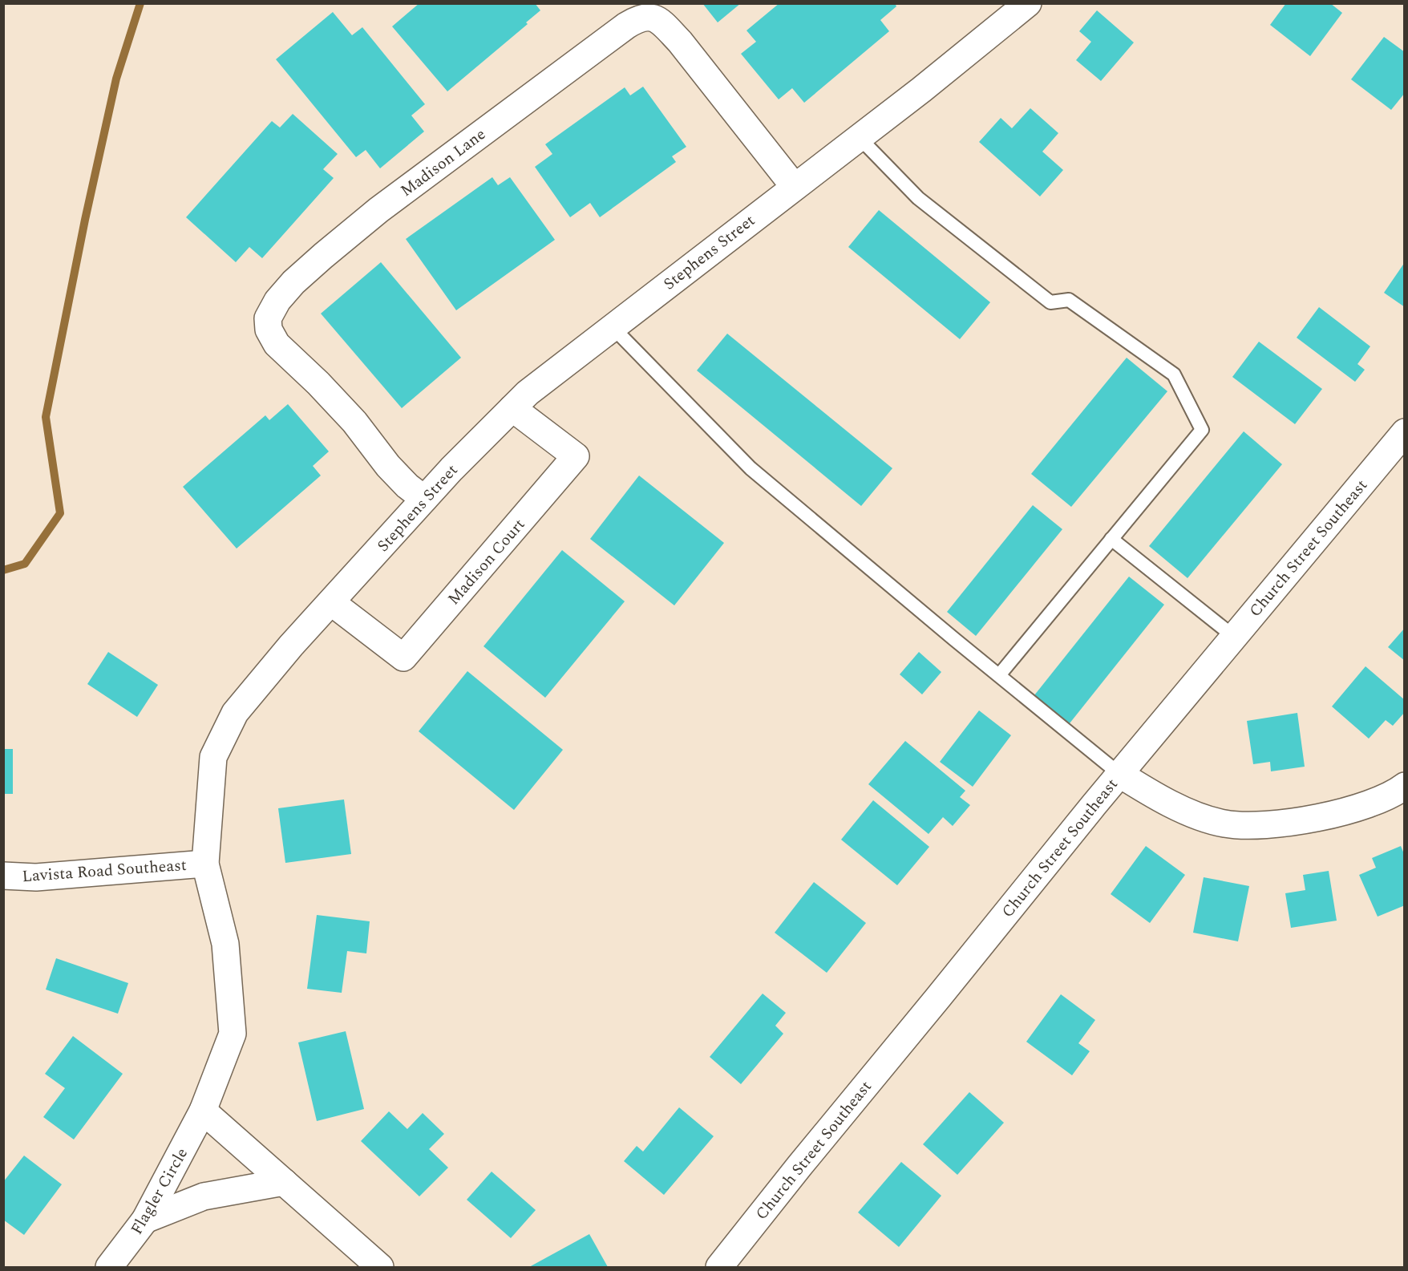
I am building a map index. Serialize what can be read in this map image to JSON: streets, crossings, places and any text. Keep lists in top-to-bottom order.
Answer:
{
  "streets": {
    "street": [
      "Madison Lane",
      "Stephens Street",
      "Church Street Southeast",
      "Madison Court",
      "Lavista Road Southeast",
      "Flagler Circle"
    ]
  },
  "crossings": [
    ["Madison Lane", "Stephens Street"],
    ["Stephens Street", "Madison Court"],
    ["Stephens Street", "Lavista Road Southeast"],
    ["Stephens Street", "Flagler Circle"]
  ]
}
